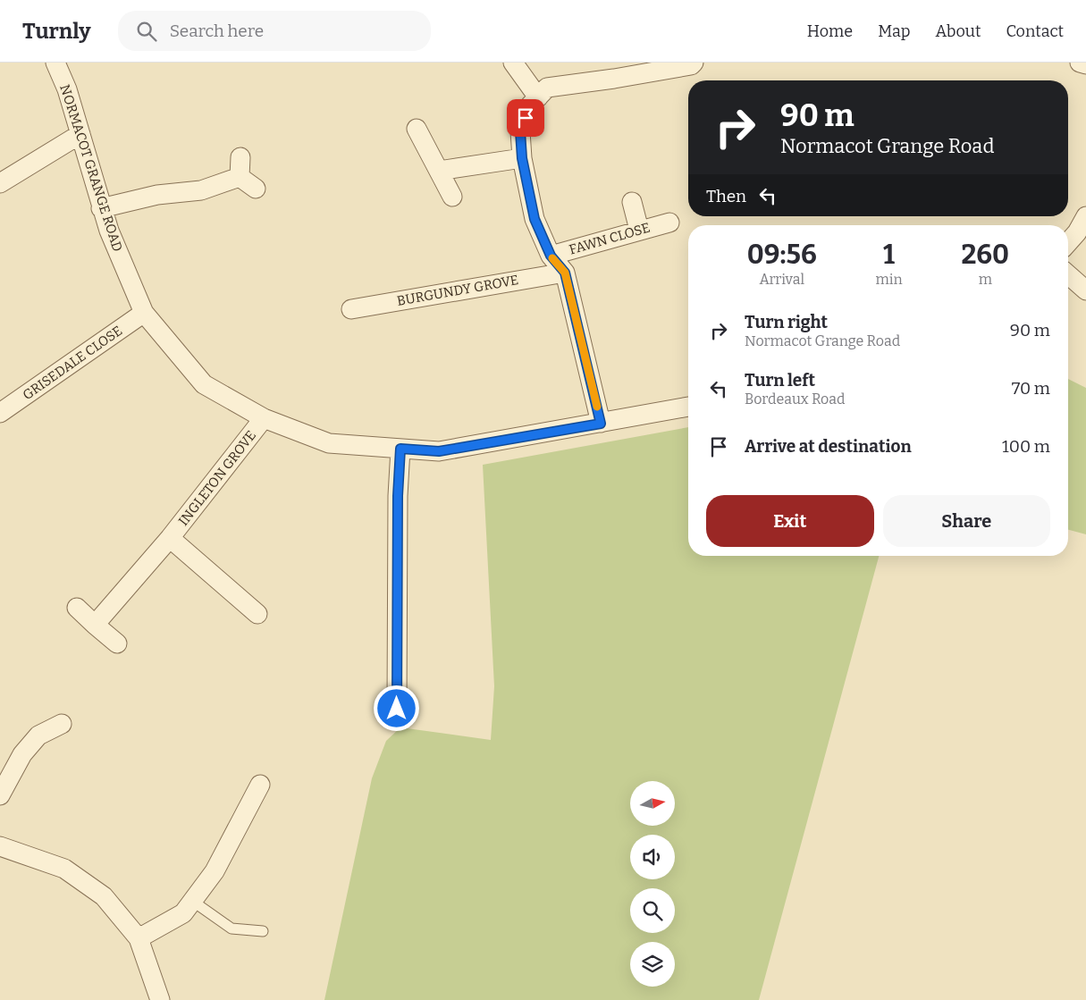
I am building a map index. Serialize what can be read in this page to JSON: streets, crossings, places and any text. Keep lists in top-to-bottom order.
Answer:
{
  "streets": {
    "street": [
      "NORMACOT GRANGE ROAD",
      "FAWN CLOSE",
      "BURGUNDY GROVE",
      "GRISEDALE CLOSE",
      "INGLETON GROVE"
    ]
  },
  "crossings": [
    ["NORMACOT GRANGE ROAD", "GRISEDALE CLOSE"],
    ["NORMACOT GRANGE ROAD", "INGLETON GROVE"]
  ],
  "north": "right",
  "page": {
    "header": "Turnly",
    "search": "Search here",
    "nav": [
      "Home",
      "Map",
      "About",
      "Contact"
    ],
    "turn": ["90 m", "Normacot Grange Road"],
    "then": "Then",
    "eta": [
      "09:56",
      "Arrival",
      "1",
      "min",
      "260",
      "m"
    ],
    "list": [
      {
        "name": "Turn right",
        "note": "Normacot Grange Road",
        "value": "90 m"
      },
      {
        "name": "Turn left",
        "note": "Bordeaux Road",
        "value": "70 m"
      },
      {
        "name": "Arrive at destination",
        "value": "100 m"
      }
    ],
    "buttons": ["Exit", "Share"]
  }
}
